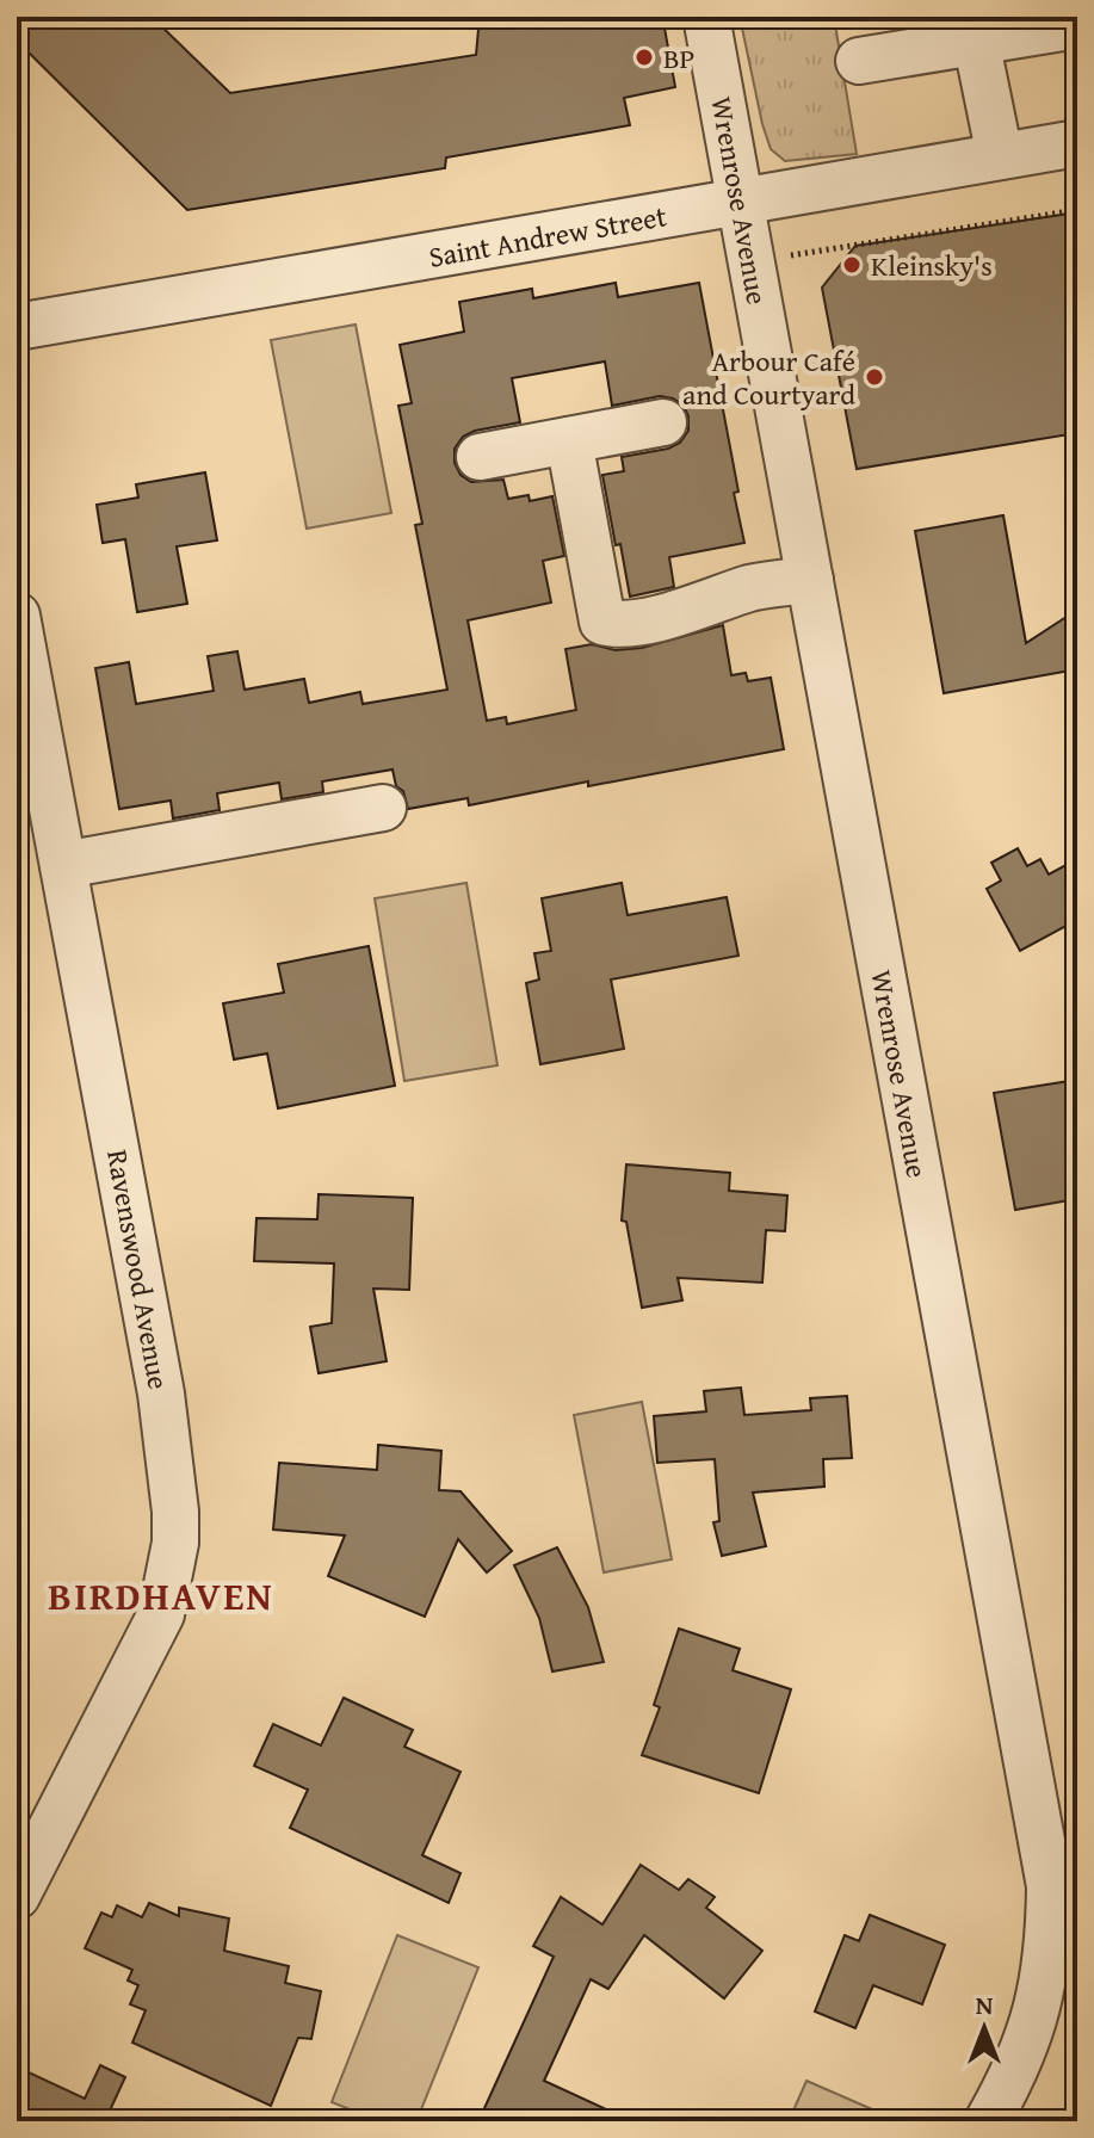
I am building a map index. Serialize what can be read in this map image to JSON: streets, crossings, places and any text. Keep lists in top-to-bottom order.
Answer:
{
  "streets": {
    "street": ["Wrenrose Avenue", "Saint Andrew Street", "Ravenswood Avenue"]
  },
  "crossings": [
    ["Wrenrose Avenue", "Saint Andrew Street"]
  ],
  "districts": ["BIRDHAVEN"],
  "places": ["BP", "Kleinsky's", "Arbour Café and Courtyard"],
  "north": "top"
}
